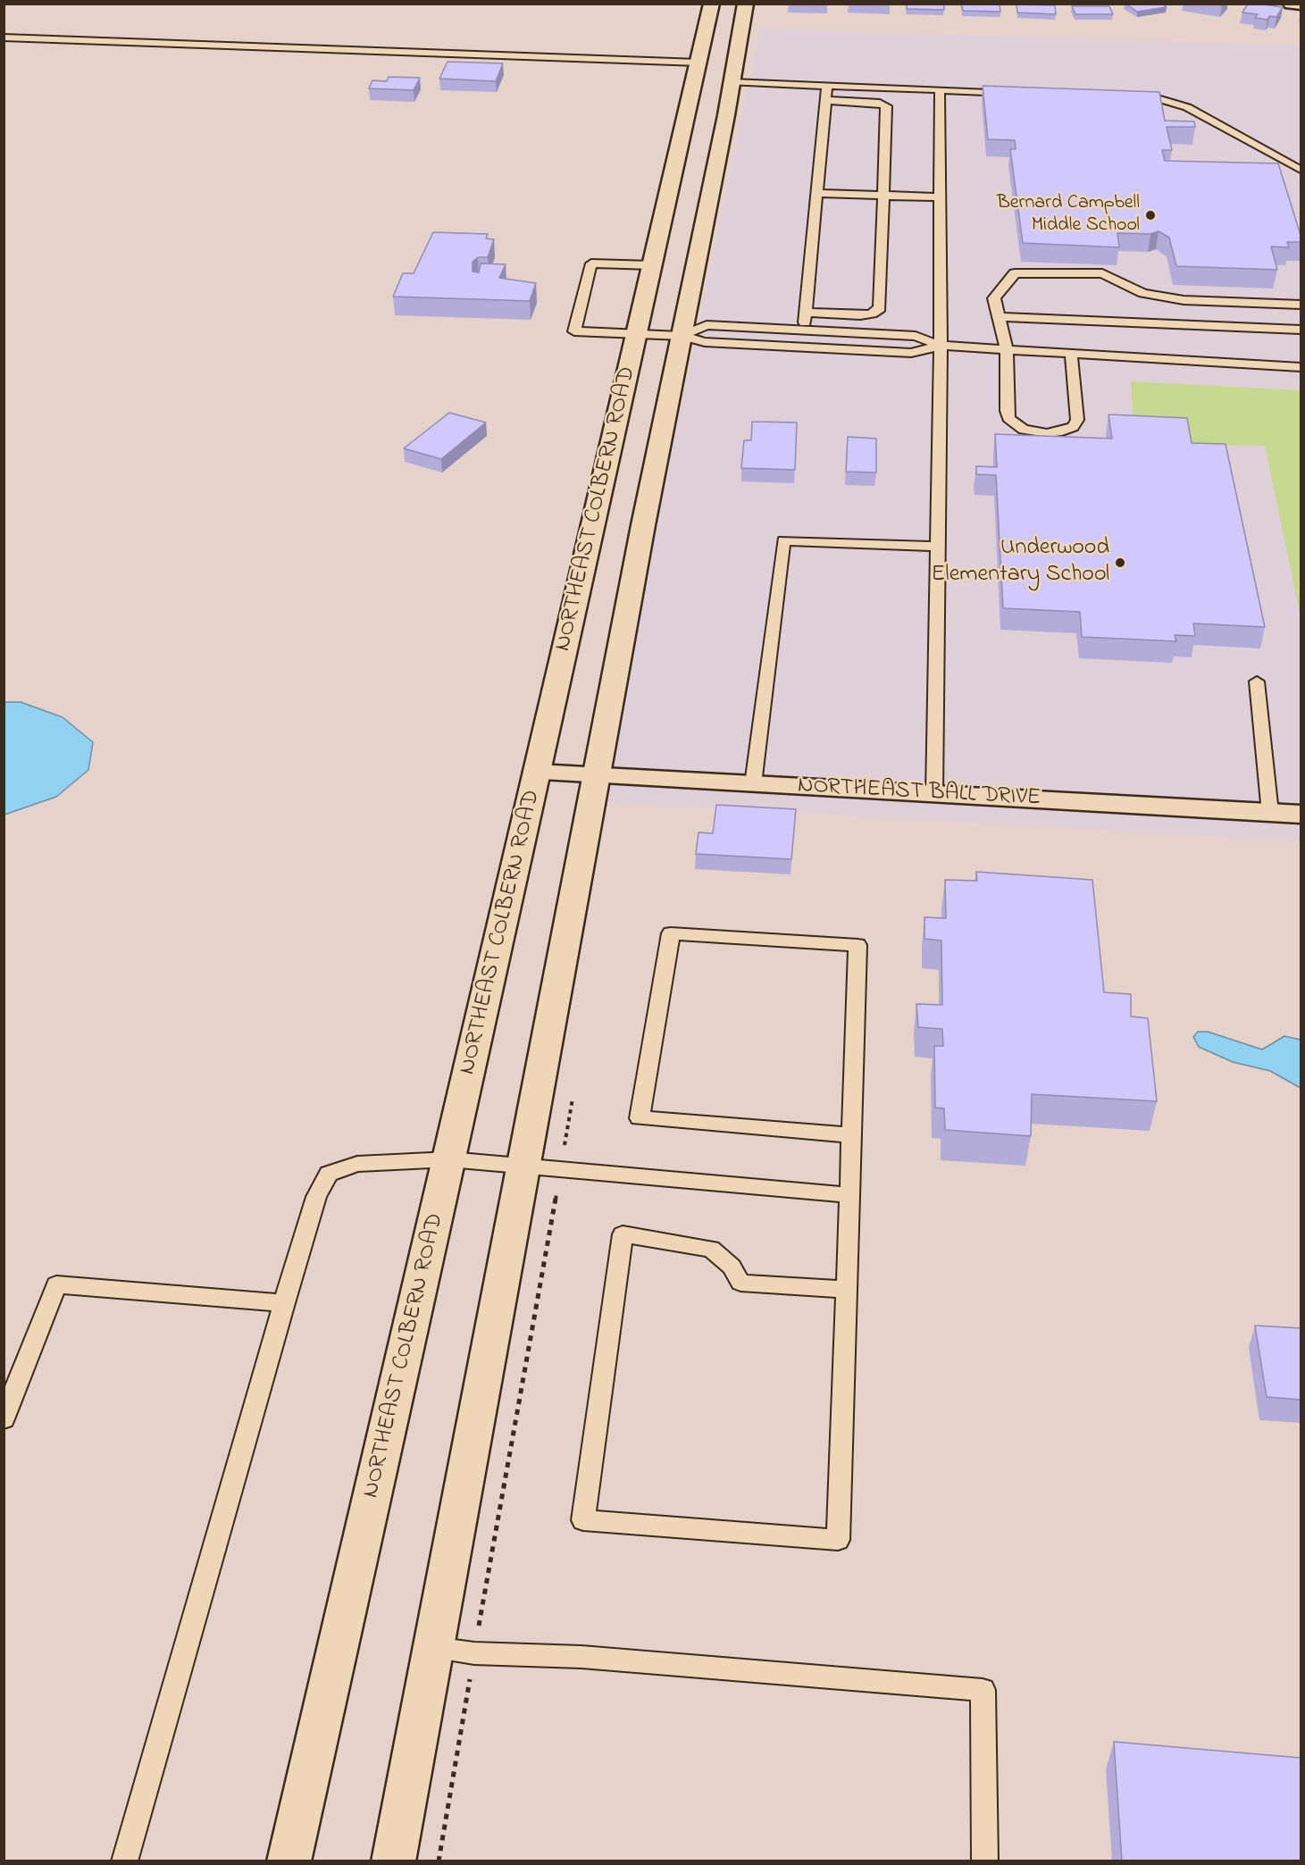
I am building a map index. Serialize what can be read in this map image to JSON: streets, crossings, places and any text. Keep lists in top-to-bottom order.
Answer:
{
  "streets": {
    "main road": ["NORTHEAST COLBERN ROAD", "NORTHEAST BALL DRIVE"]
  },
  "crossings": [
    ["NORTHEAST COLBERN ROAD", "NORTHEAST BALL DRIVE"]
  ],
  "places": ["Bernard Campbell Middle School", "Underwood Elementary School"]
}
